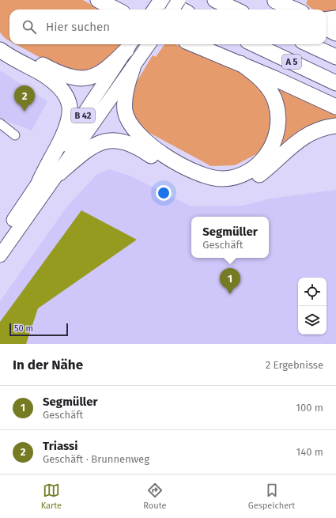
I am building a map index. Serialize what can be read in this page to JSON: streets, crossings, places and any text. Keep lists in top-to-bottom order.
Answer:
{
  "streets": {
    "highway": ["A 5"],
    "main road": ["B 42"]
  },
  "scale_bar": "50 m",
  "page": {
    "search": "Hier suchen",
    "pins": ["2", "1"],
    "popup": ["Segmüller", "Geschäft"],
    "scale": "50 m",
    "heading": ["In der Nähe", "2 Ergebnisse"],
    "list": [
      {
        "mark": "1",
        "name": "Segmüller",
        "note": "Geschäft",
        "value": "100 m"
      },
      {
        "mark": "2",
        "name": "Triassi",
        "note": "Geschäft · Brunnenweg",
        "value": "140 m"
      }
    ],
    "nav": ["Karte", "Route", "Gespeichert"]
  }
}
